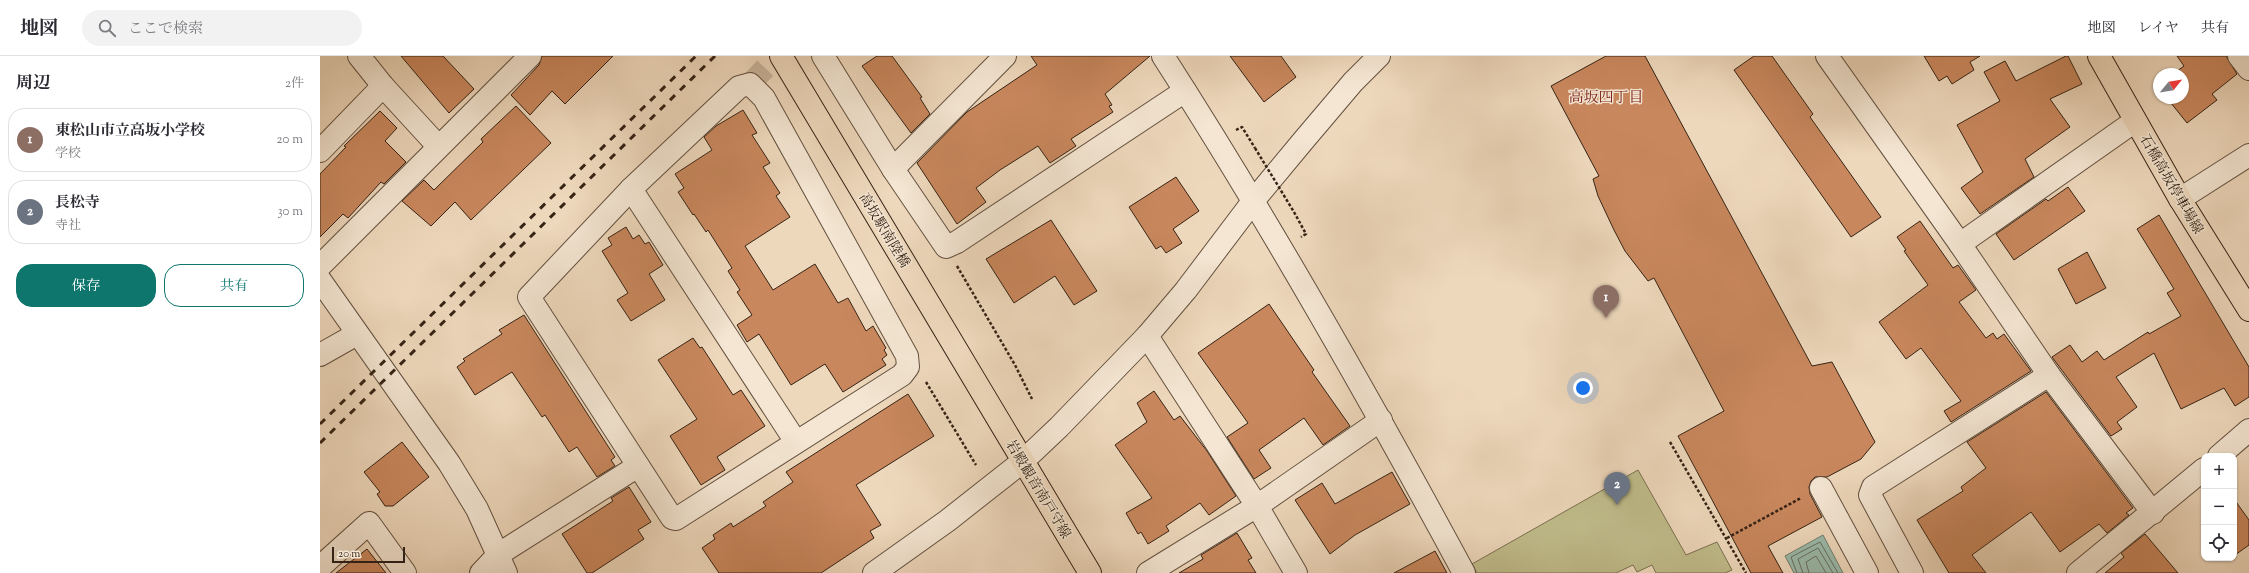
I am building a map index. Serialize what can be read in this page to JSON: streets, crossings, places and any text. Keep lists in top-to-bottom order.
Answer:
{
  "streets": {
    "main road": ["石橋高坂停車場線", "高坂駅南陸橋", "岩殿観音南戸守線"]
  },
  "crossings": [
    ["高坂駅南陸橋", "岩殿観音南戸守線"]
  ],
  "districts": ["高坂四丁目"],
  "scale_bar": "20 m",
  "north": "top right",
  "page": {
    "header": "地図",
    "search": "ここで検索",
    "nav": ["地図", "レイヤ", "共有"],
    "heading": ["周辺", "2件"],
    "list": [
      {
        "mark": "1",
        "name": "東松山市立高坂小学校",
        "note": "学校",
        "value": "20 m"
      },
      {
        "mark": "2",
        "name": "長松寺",
        "note": "寺社",
        "value": "30 m"
      }
    ],
    "buttons": ["保存", "共有"],
    "pins": ["1", "2"],
    "map_buttons": ["+", "−"],
    "scale": "20 m"
  }
}
